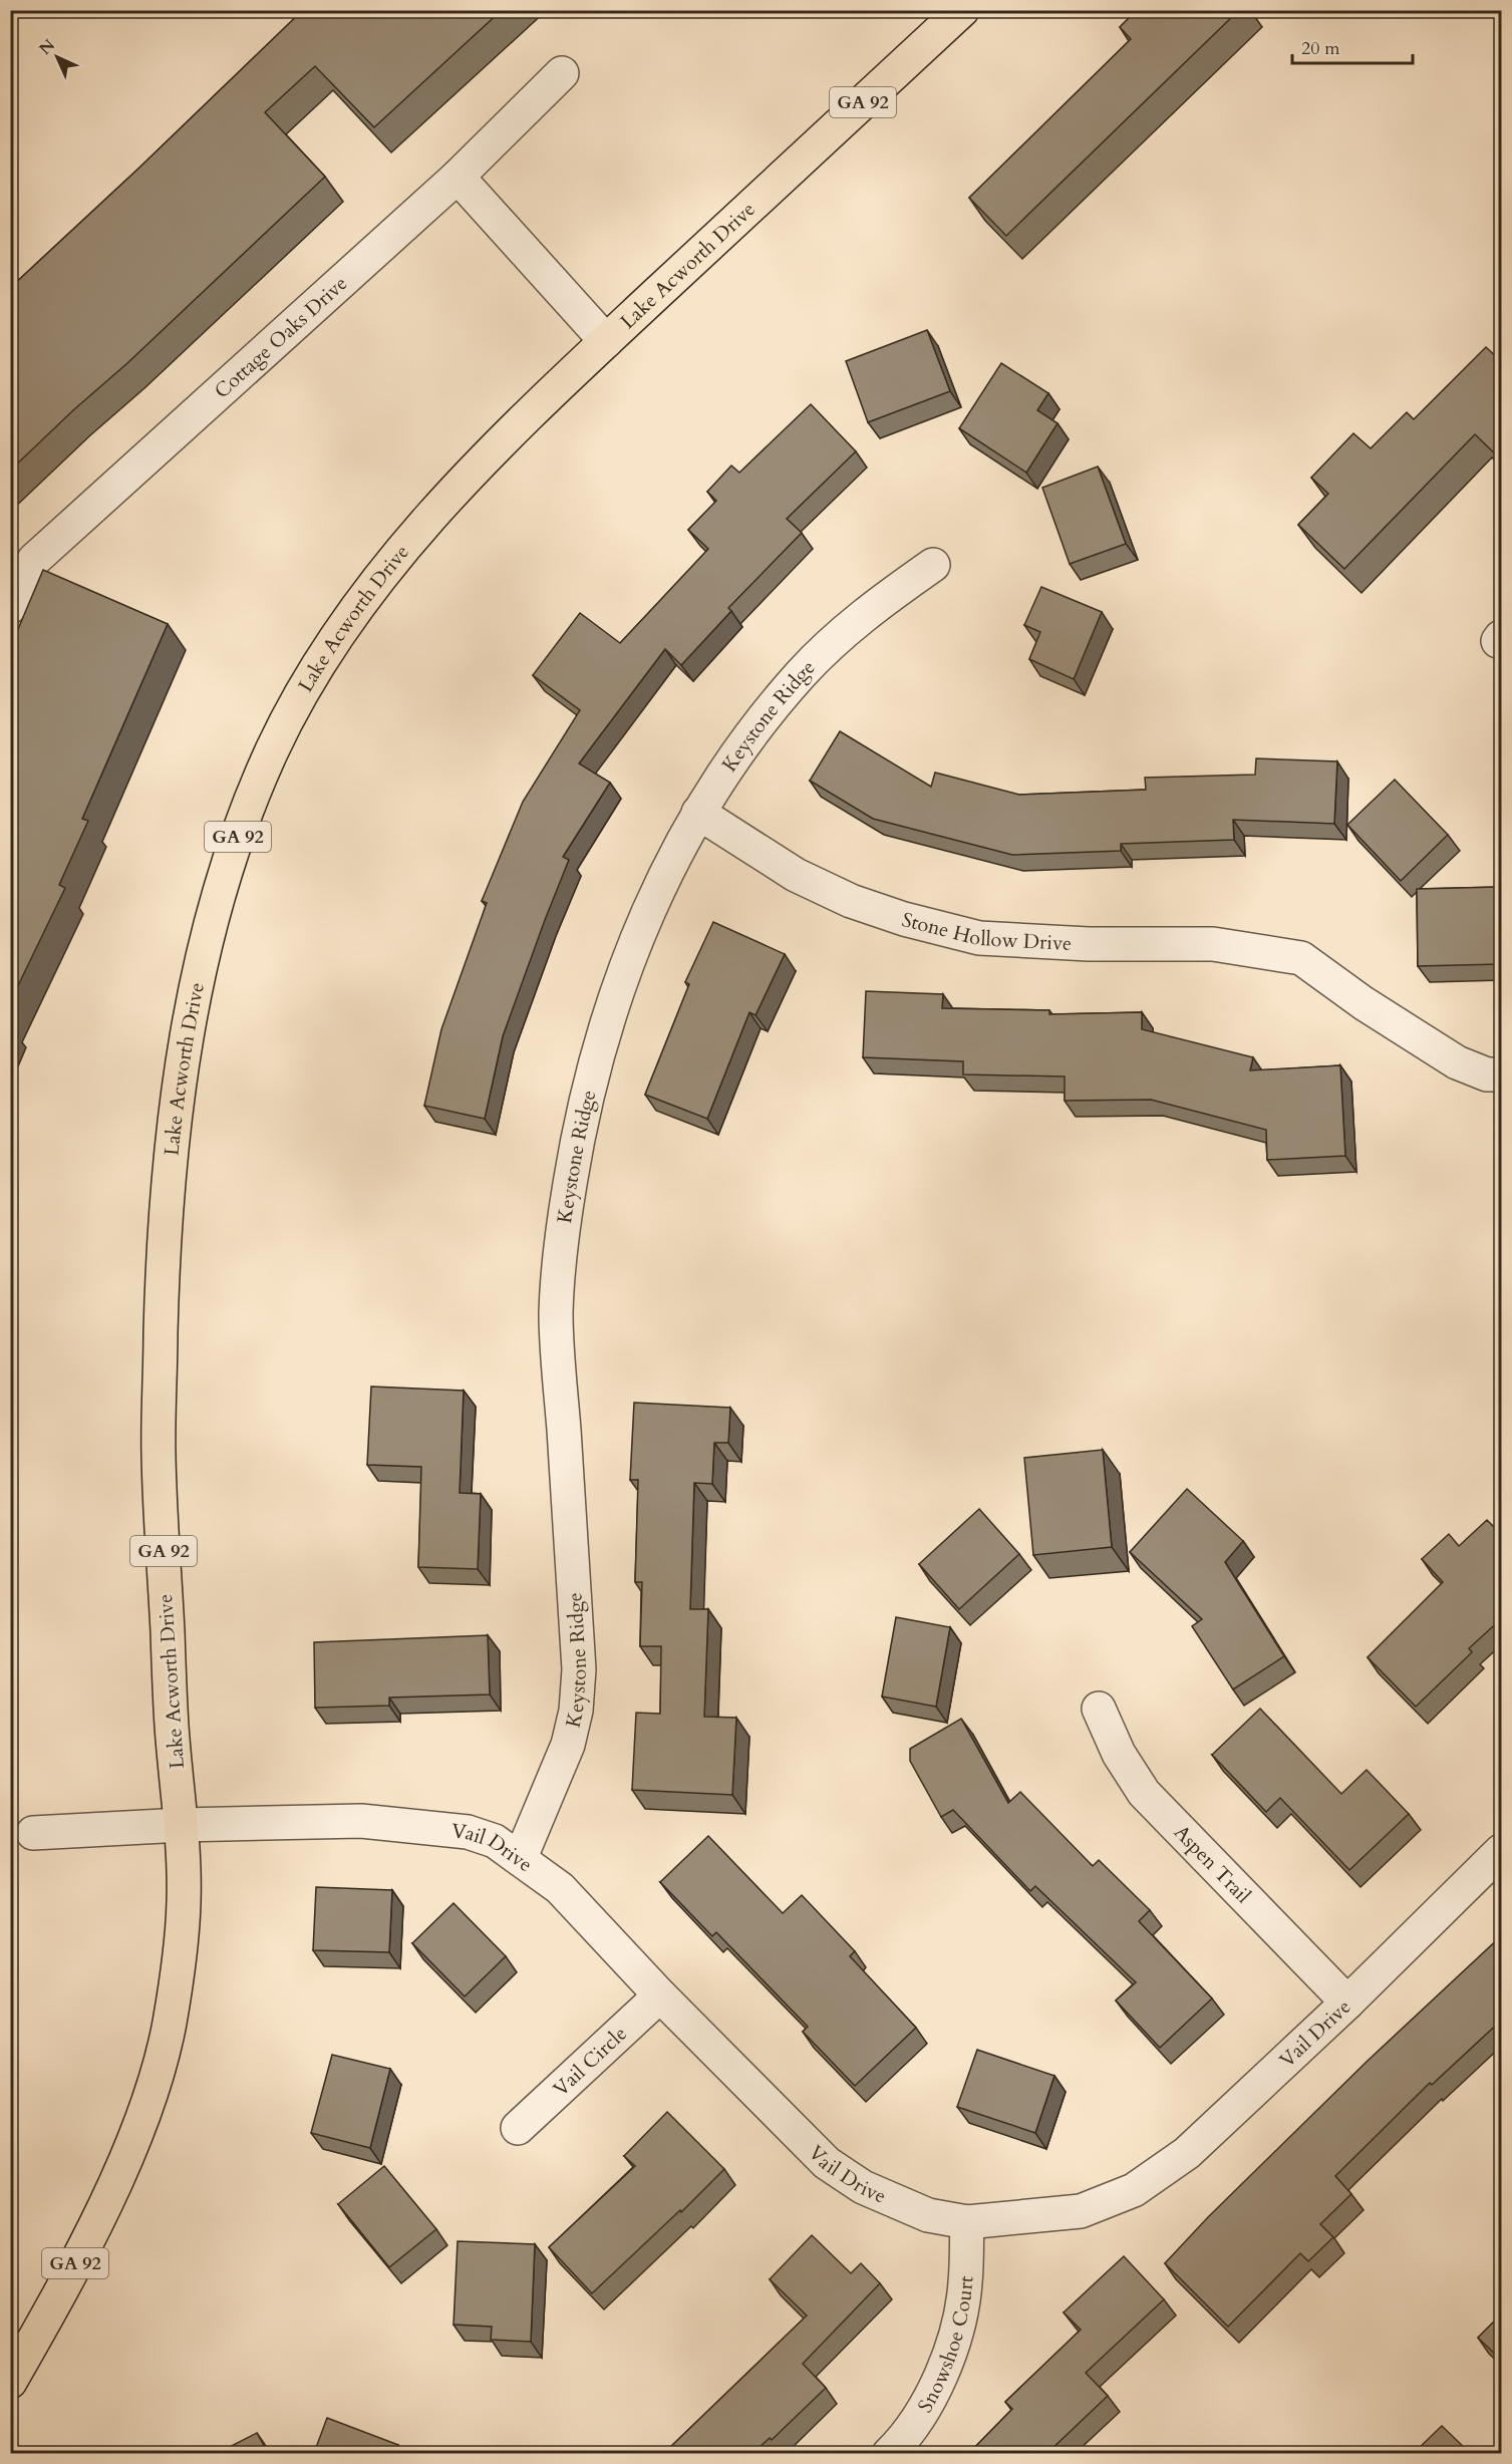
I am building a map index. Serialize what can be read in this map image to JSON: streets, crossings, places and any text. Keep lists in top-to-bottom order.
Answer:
{
  "streets": {
    "main road": ["GA 92", "Lake Acworth Drive"],
    "street": [
      "Cottage Oaks Drive",
      "Keystone Ridge",
      "Stone Hollow Drive",
      "Vail Drive",
      "Aspen Trail",
      "Vail Circle",
      "Snowshoe Court"
    ]
  },
  "crossings": [
    ["Lake Acworth Drive", "Vail Drive"],
    ["Keystone Ridge", "Stone Hollow Drive"],
    ["Keystone Ridge", "Vail Drive"],
    ["Vail Drive", "Aspen Trail"],
    ["Vail Drive", "Vail Circle"],
    ["Vail Drive", "Snowshoe Court"]
  ],
  "scale_bar": "20 m",
  "north": "top left"
}
